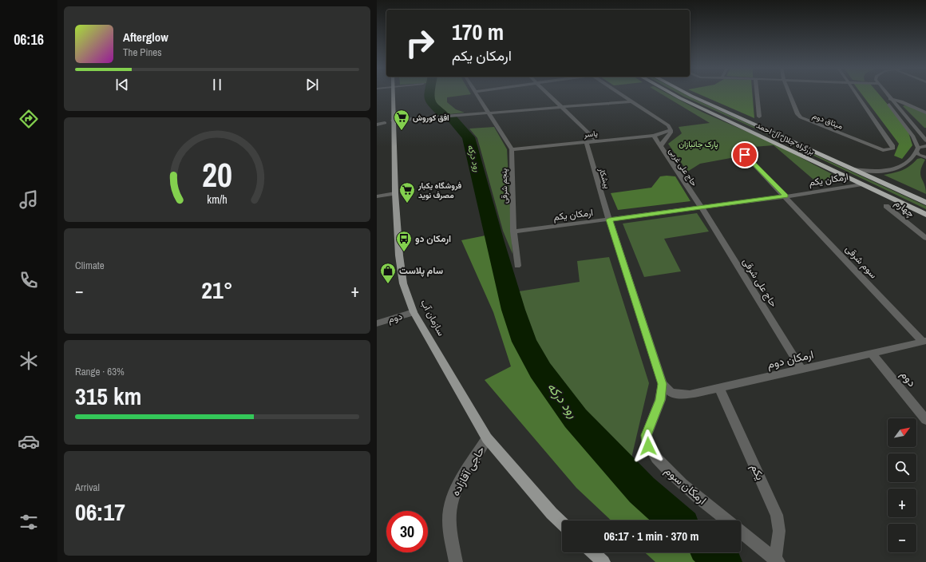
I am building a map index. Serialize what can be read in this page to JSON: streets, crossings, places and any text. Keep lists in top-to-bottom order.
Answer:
{
  "streets": {
    "highway": ["بزرگراه جلال آل احمد"],
    "main road": ["سازمان آب"],
    "street": [
      "میثاق دوم",
      "یاسر",
      "حاج علی غربی",
      "پیشکار",
      "ارمکان یکم",
      "پنجم شرقی",
      "چهارم",
      "سوم شرقی",
      "حاج علی شرقی",
      "دوم",
      "ارمکان دوم",
      "حاجی آقازاده",
      "یکم",
      "ارمکان سوم"
    ]
  },
  "crossings": [
    ["یاسر", "حاج علی غربی"],
    ["یاسر", "پیشکار"],
    ["یاسر", "پنجم شرقی"],
    ["بزرگراه جلال آل احمد", "ارمکان یکم"],
    ["حاج علی غربی", "ارمکان یکم"],
    ["حاج علی غربی", "حاج علی شرقی"],
    ["پیشکار", "ارمکان یکم"],
    ["پیشکار", "ارمکان سوم"],
    ["ارمکان یکم", "پنجم شرقی"],
    ["ارمکان یکم", "سوم شرقی"],
    ["ارمکان یکم", "حاج علی شرقی"],
    ["ارمکان یکم", "ارمکان سوم"],
    ["سوم شرقی", "ارمکان دوم"],
    ["حاج علی شرقی", "ارمکان دوم"],
    ["دوم", "سازمان آب"],
    ["دوم", "ارمکان دوم"],
    ["سازمان آب", "حاجی آقازاده"],
    ["ارمکان دوم", "یکم"],
    ["ارمکان دوم", "ارمکان سوم"],
    ["یکم", "ارمکان سوم"]
  ],
  "water": ["رود درکه"],
  "parks": ["پارک جانبازان"],
  "places": {
    "supermarket": ["افق کوروش", "فروشگاه یکبار مصرف نوید"],
    "bus stop": ["ارمکان دو"],
    "shop": ["سام پلاست"]
  },
  "north": "top right",
  "page": {
    "tabs": "06:16",
    "turn": ["170 m", "ارمکان یکم"],
    "song": ["Afterglow", "The Pines"],
    "tile": [
      "Climate",
      ["Range · 63%", "315 km"],
      ["Arrival", "06:17"]
    ],
    "heat": ["−", "21°", "+"],
    "map_buttons": ["+", "−"],
    "limit": "30",
    "trip": "06:17 · 1 min · 370 m",
    "gauge": ["20", "km/h"]
  }
}
